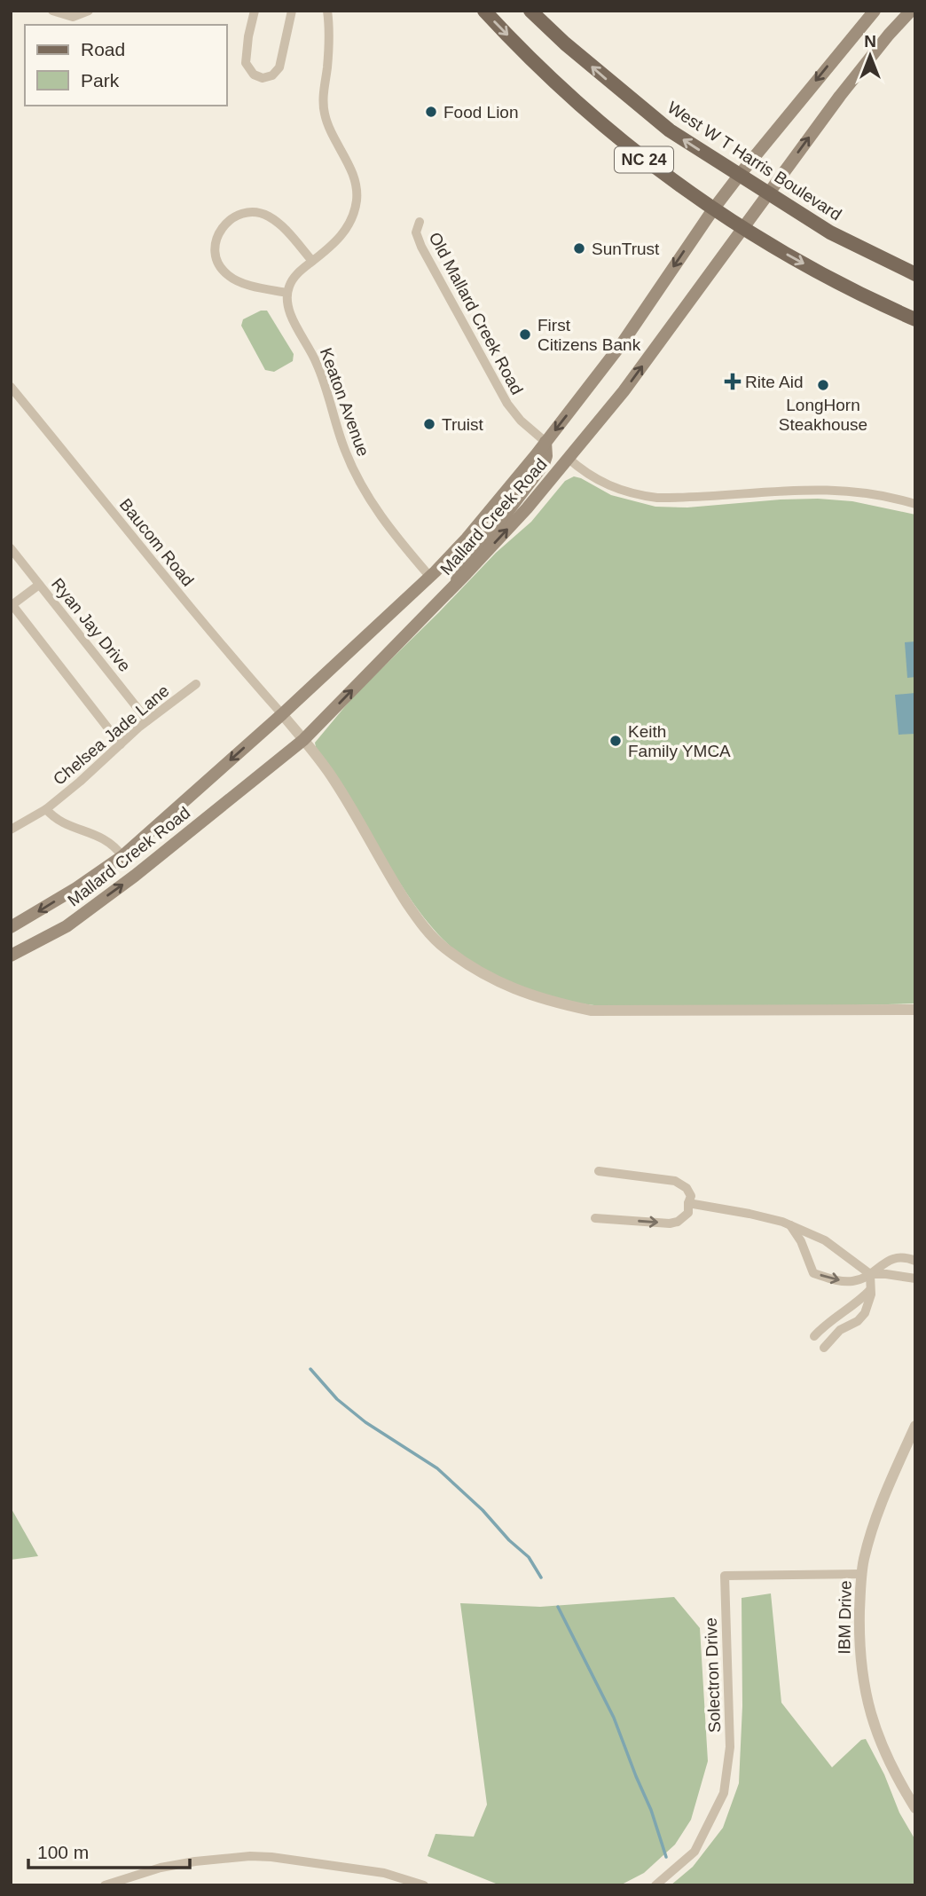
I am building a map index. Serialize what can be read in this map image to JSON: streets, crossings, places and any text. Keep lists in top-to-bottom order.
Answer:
{
  "streets": {
    "main road": ["NC 24", "West W T Harris Boulevard", "Mallard Creek Road"],
    "street": [
      "Old Mallard Creek Road",
      "Keaton Avenue",
      "Baucom Road",
      "Ryan Jay Drive",
      "Chelsea Jade Lane",
      "IBM Drive",
      "Solectron Drive"
    ]
  },
  "crossings": [
    ["NC 24", "Mallard Creek Road"],
    ["West W T Harris Boulevard", "Mallard Creek Road"],
    ["Old Mallard Creek Road", "Mallard Creek Road"],
    ["Keaton Avenue", "Mallard Creek Road"],
    ["Mallard Creek Road", "Baucom Road"],
    ["Ryan Jay Drive", "Chelsea Jade Lane"],
    ["IBM Drive", "Solectron Drive"]
  ],
  "places": {
    "other": [
      "Food Lion",
      "SunTrust",
      "First Citizens Bank",
      "LongHorn Steakhouse",
      "Truist",
      "Keith Family YMCA"
    ],
    "health": ["Rite Aid"]
  },
  "legend": ["Road", "Park"],
  "scale_bar": "100 m",
  "north": "top"
}
